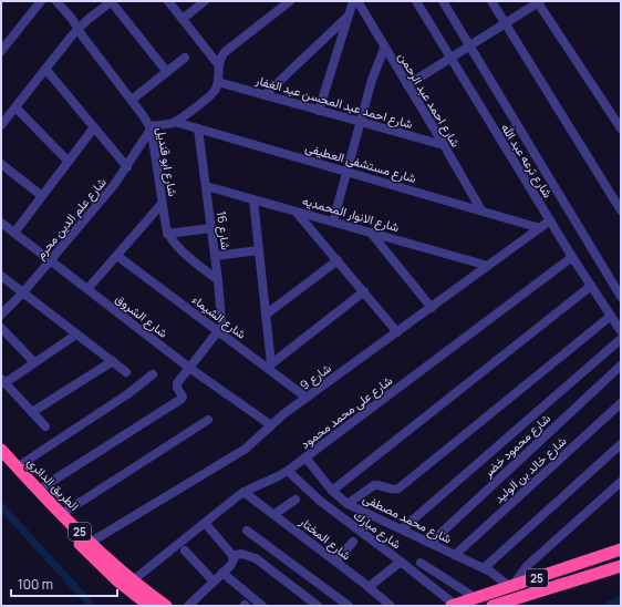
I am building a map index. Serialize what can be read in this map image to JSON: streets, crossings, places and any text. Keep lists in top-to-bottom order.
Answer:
{
  "streets": {
    "highway": ["الطريق الدائري", "25"],
    "street": [
      "شارع احمد عبد الرحمن",
      "شارع احمد عبد المحسن عبد الغفار",
      "شارع ترعه عبد الله",
      "شارع ابو قنديل",
      "شارع مستشفى العطيفى",
      "شارع الانوار المحمديه",
      "شارع علم الدين محرم",
      "شارع 16",
      "شارع الشروق",
      "شارع الشيماء",
      "شارع 9",
      "شارع على محمد محمود",
      "شارع محمود خضر",
      "شارع خالد بن الوليد",
      "شارع محمد مصطفى",
      "شارع مبارك",
      "شارع المختار"
    ]
  },
  "crossings": [
    ["شارع احمد عبد الرحمن", "شارع احمد عبد المحسن عبد الغفار"],
    ["شارع احمد عبد الرحمن", "شارع مستشفى العطيفى"],
    ["شارع ترعه عبد الله", "شارع 9"],
    ["شارع ترعه عبد الله", "شارع على محمد محمود"],
    ["شارع ابو قنديل", "شارع علم الدين محرم"],
    ["شارع ابو قنديل", "شارع 16"],
    ["شارع مستشفى العطيفى", "شارع 16"],
    ["شارع مستشفى العطيفى", "شارع 9"],
    ["شارع الانوار المحمديه", "شارع 16"],
    ["شارع الانوار المحمديه", "شارع 9"],
    ["شارع علم الدين محرم", "شارع الشروق"],
    ["شارع 16", "شارع الشيماء"],
    ["شارع الشروق", "شارع 9"],
    ["شارع الشيماء", "شارع 9"],
    ["شارع 9", "الطريق الدائري"],
    ["شارع على محمد محمود", "الطريق الدائري"],
    ["شارع على محمد محمود", "شارع محمد مصطفى"],
    ["شارع على محمد محمود", "شارع مبارك"],
    ["شارع على محمد محمود", "شارع المختار"],
    ["شارع محمود خضر", "شارع محمد مصطفى"],
    ["شارع خالد بن الوليد", "شارع محمد مصطفى"],
    ["شارع محمد مصطفى", "25"],
    ["شارع مبارك", "25"]
  ],
  "scale_bar": "100 m"
}
